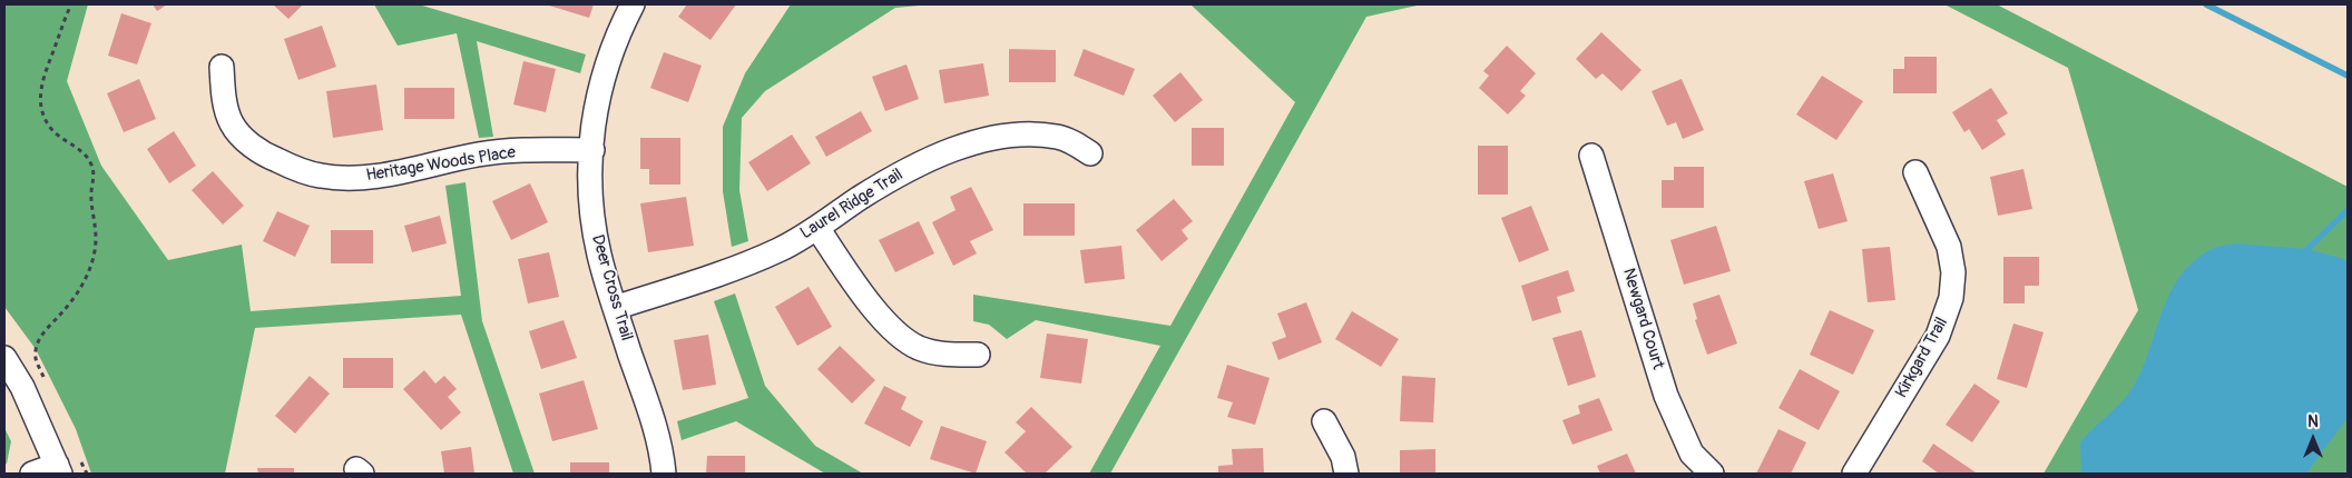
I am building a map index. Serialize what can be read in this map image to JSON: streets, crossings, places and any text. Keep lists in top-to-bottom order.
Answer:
{
  "streets": {
    "street": [
      "Heritage Woods Place",
      "Laurel Ridge Trail",
      "Deer Cross Trail",
      "Newgard Court",
      "Kirkgard Trail"
    ]
  },
  "crossings": [
    ["Heritage Woods Place", "Deer Cross Trail"],
    ["Laurel Ridge Trail", "Deer Cross Trail"]
  ],
  "north": "top"
}
